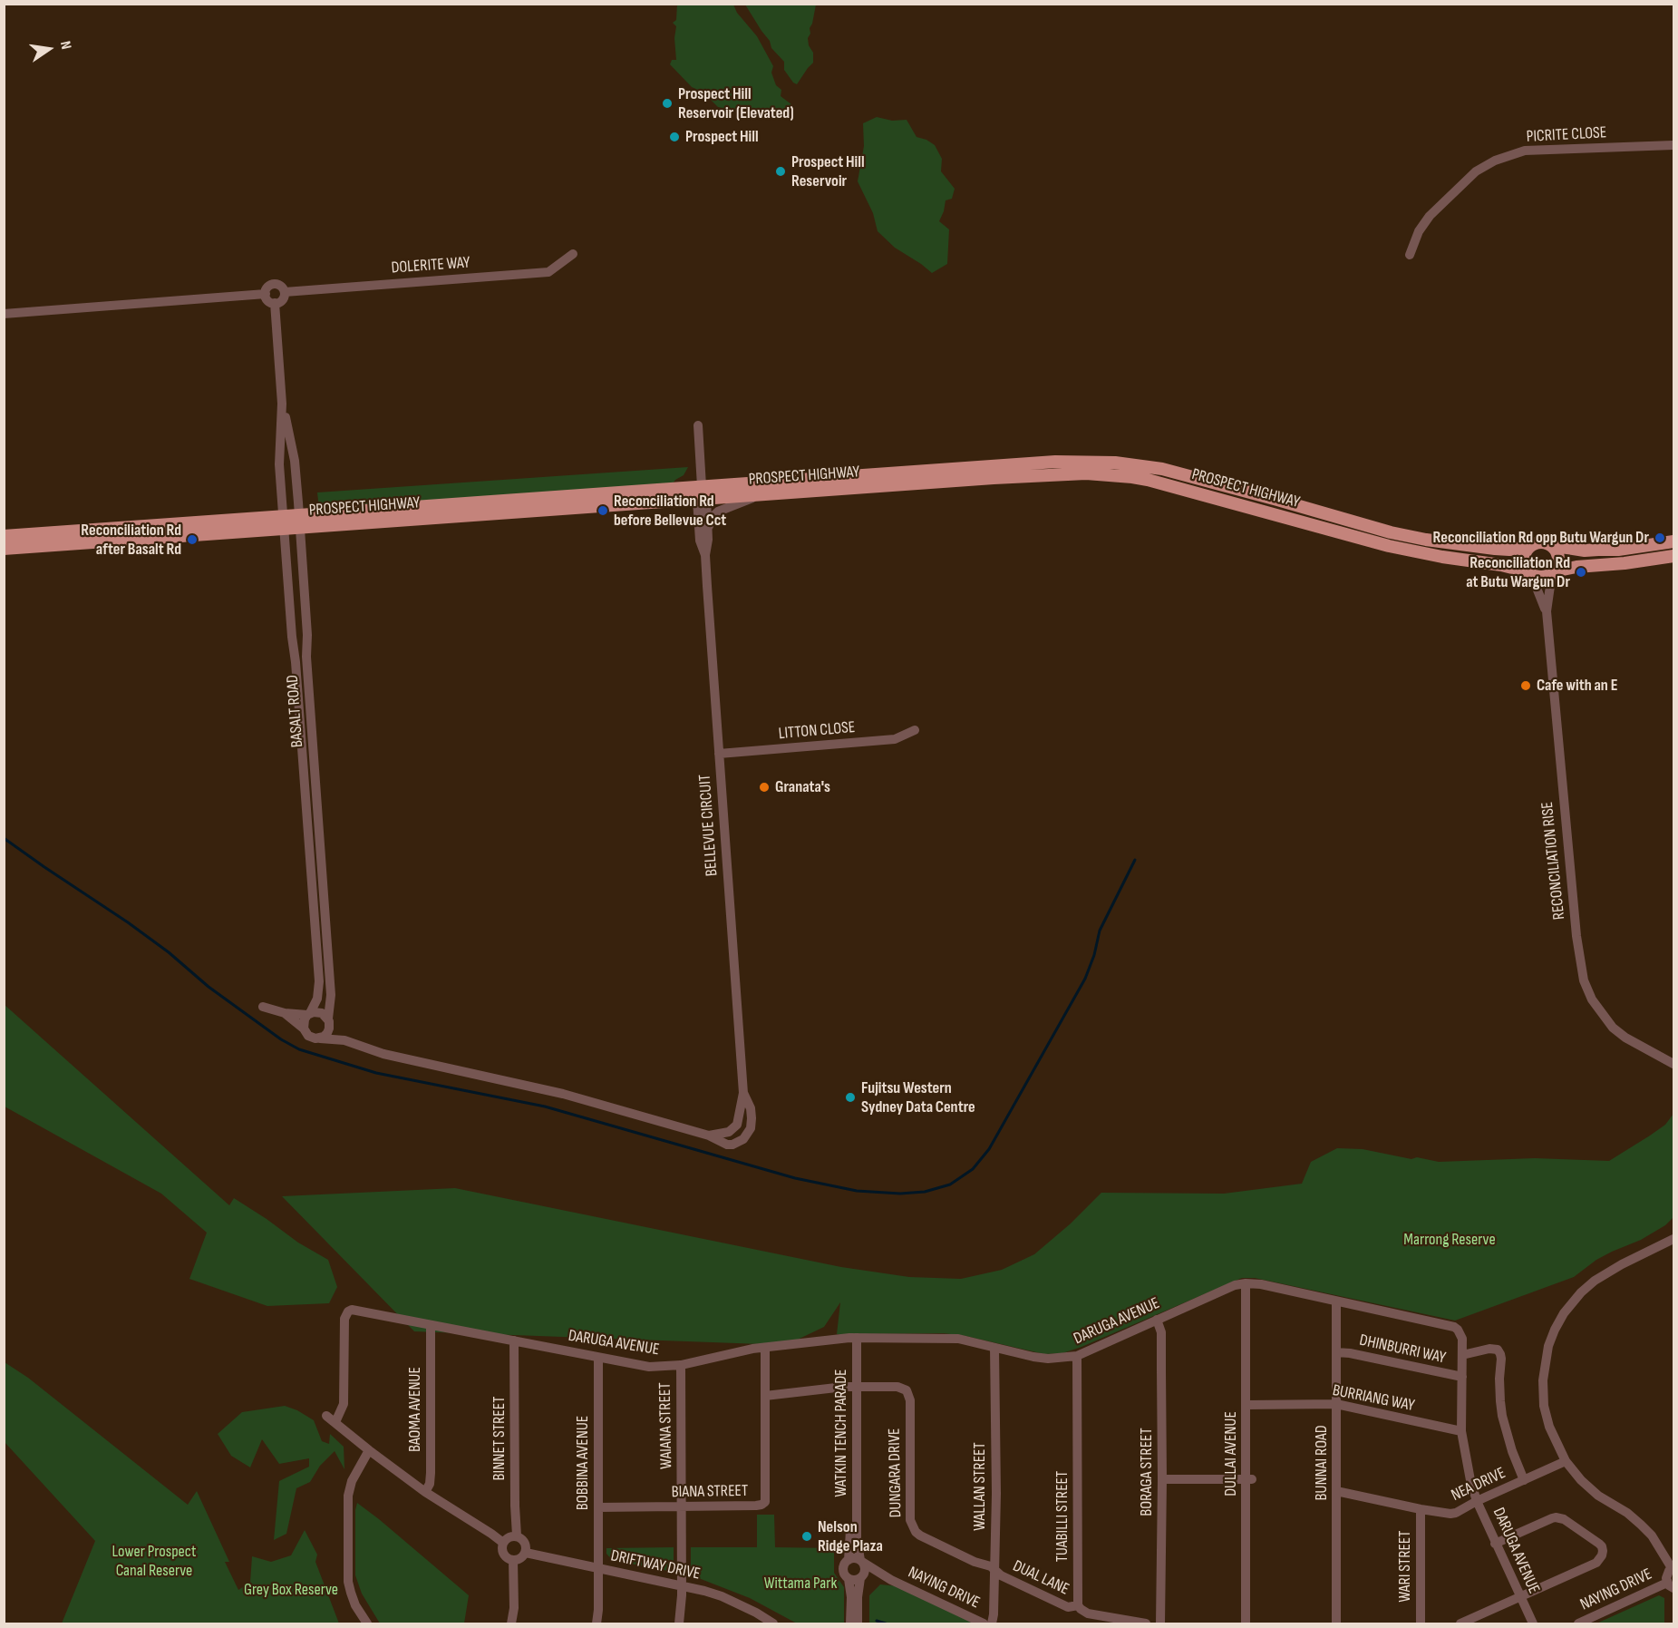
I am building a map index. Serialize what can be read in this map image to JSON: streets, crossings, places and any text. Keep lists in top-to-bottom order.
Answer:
{
  "streets": {
    "main road": ["PROSPECT HIGHWAY"],
    "street": [
      "PICRITE CLOSE",
      "DOLERITE WAY",
      "BASALT ROAD",
      "LITTON CLOSE",
      "BELLEVUE CIRCUIT",
      "RECONCILIATION RISE",
      "DARUGA AVENUE",
      "DHINBURRI WAY",
      "BURRIANG WAY",
      "BAOMA AVENUE",
      "WAIANA STREET",
      "WATKIN TENCH PARADE",
      "BINNET STREET",
      "DULLAI AVENUE",
      "BOBBINA AVENUE",
      "BUNNAI ROAD",
      "BORAGA STREET",
      "DUNGARA DRIVE",
      "NEA DRIVE",
      "WALLAN STREET",
      "BIANA STREET",
      "TUABILLI STREET",
      "DRIFTWAY DRIVE",
      "WARI STREET",
      "DUAL LANE",
      "NAYING DRIVE"
    ]
  },
  "crossings": [
    ["DOLERITE WAY", "BASALT ROAD"],
    ["PROSPECT HIGHWAY", "BASALT ROAD"],
    ["PROSPECT HIGHWAY", "BELLEVUE CIRCUIT"],
    ["PROSPECT HIGHWAY", "RECONCILIATION RISE"],
    ["BASALT ROAD", "BELLEVUE CIRCUIT"],
    ["LITTON CLOSE", "BELLEVUE CIRCUIT"],
    ["DARUGA AVENUE", "DHINBURRI WAY"],
    ["DARUGA AVENUE", "BURRIANG WAY"],
    ["DARUGA AVENUE", "BAOMA AVENUE"],
    ["DARUGA AVENUE", "WAIANA STREET"],
    ["DARUGA AVENUE", "WATKIN TENCH PARADE"],
    ["DARUGA AVENUE", "BINNET STREET"],
    ["DARUGA AVENUE", "DULLAI AVENUE"],
    ["DARUGA AVENUE", "BOBBINA AVENUE"],
    ["DARUGA AVENUE", "BUNNAI ROAD"],
    ["DARUGA AVENUE", "BORAGA STREET"],
    ["DARUGA AVENUE", "NEA DRIVE"],
    ["DARUGA AVENUE", "WALLAN STREET"],
    ["DARUGA AVENUE", "BIANA STREET"],
    ["DARUGA AVENUE", "TUABILLI STREET"],
    ["DHINBURRI WAY", "BUNNAI ROAD"],
    ["BURRIANG WAY", "DULLAI AVENUE"],
    ["BURRIANG WAY", "BUNNAI ROAD"],
    ["WAIANA STREET", "BIANA STREET"],
    ["WAIANA STREET", "DRIFTWAY DRIVE"],
    ["WATKIN TENCH PARADE", "DUNGARA DRIVE"],
    ["WATKIN TENCH PARADE", "NAYING DRIVE"],
    ["BINNET STREET", "DRIFTWAY DRIVE"],
    ["BOBBINA AVENUE", "BIANA STREET"],
    ["BOBBINA AVENUE", "DRIFTWAY DRIVE"],
    ["BUNNAI ROAD", "NEA DRIVE"],
    ["DUNGARA DRIVE", "WALLAN STREET"],
    ["DUNGARA DRIVE", "DUAL LANE"],
    ["NEA DRIVE", "WARI STREET"],
    ["WALLAN STREET", "DUAL LANE"],
    ["TUABILLI STREET", "DUAL LANE"]
  ],
  "parks": [
    "Marrong Reserve",
    "Lower Prospect Canal Reserve",
    "Wittama Park",
    "Grey Box Reserve"
  ],
  "places": [
    "Prospect Hill Reservoir (Elevated)",
    "Prospect Hill",
    "Prospect Hill Reservoir",
    "Reconciliation Rd before Bellevue Cct",
    "Reconciliation Rd opp Butu Wargun Dr",
    "Reconciliation Rd after Basalt Rd",
    "Reconciliation Rd at Butu Wargun Dr",
    "Cafe with an E",
    "Granata's",
    "Fujitsu Western Sydney Data Centre",
    "Nelson Ridge Plaza"
  ],
  "north": "right"
}
